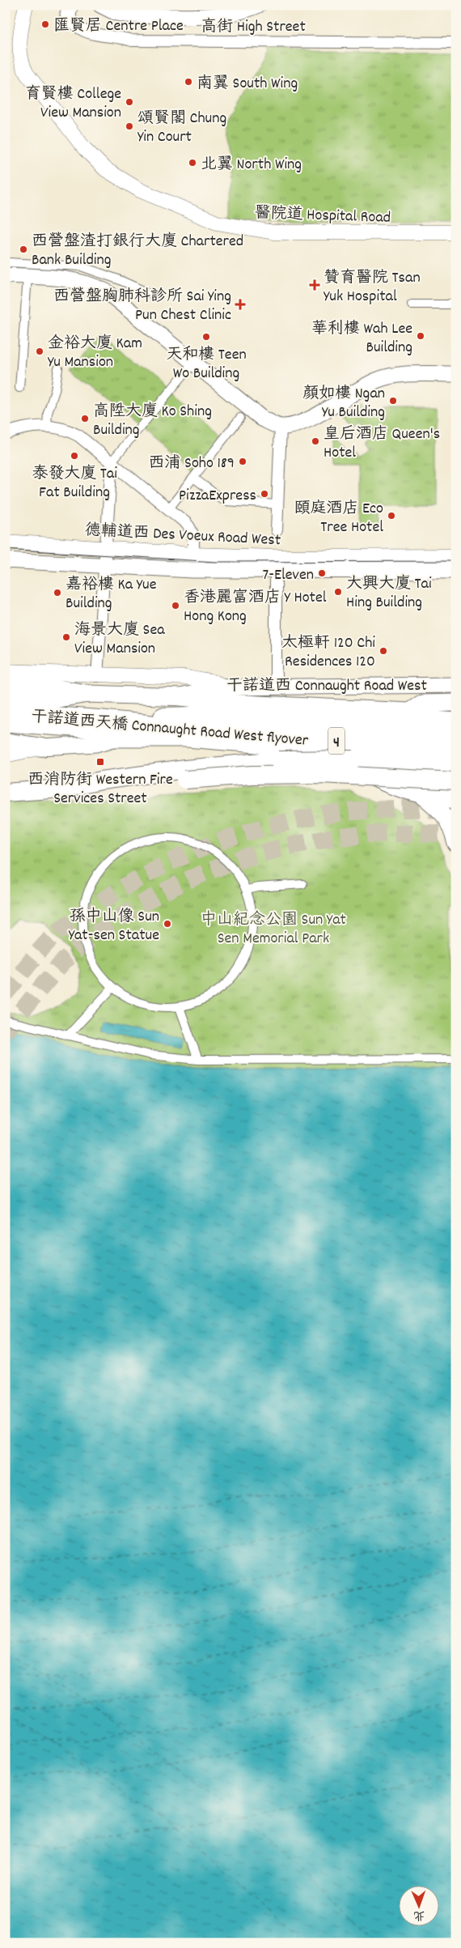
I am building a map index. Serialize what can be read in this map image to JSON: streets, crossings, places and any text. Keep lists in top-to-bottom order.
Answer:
{
  "streets": {
    "highway": ["干諾道西天橋 Connaught Road West flyover", "4"],
    "main road": ["德輔道西 Des Voeux Road West", "干諾道西 Connaught Road West"],
    "street": ["高街 High Street", "醫院道 Hospital Road"]
  },
  "parks": ["中山紀念公園 Sun Yat Sen Memorial Park"],
  "places": {
    "other": [
      "匯賢居 Centre Place",
      "南翼 South Wing",
      "育賢樓 College View Mansion",
      "頌賢閣 Chung Yin Court",
      "北翼 North Wing",
      "西營盤渣打銀行大廈 Chartered Bank Building",
      "華利樓 Wah Lee Building",
      "天和樓 Teen Wo Building",
      "金裕大廈 Kam Yu Mansion",
      "顏如樓 Ngan Yu Building",
      "高陞大廈 Ko Shing Building",
      "皇后酒店 Queen's Hotel",
      "泰發大廈 Tai Fat Building",
      "西浦 Soho 189",
      "PizzaExpress",
      "頤庭酒店 Eco Tree Hotel",
      "7-Eleven",
      "大興大廈 Tai Hing Building",
      "嘉裕樓 Ka Yue Building",
      "香港麗富酒店 Y Hotel Hong Kong",
      "海景大廈 Sea View Mansion",
      "太極軒 120 Chi Residences 120",
      "孫中山像 Sun Yat-sen Statue"
    ],
    "health": ["贊育醫院 Tsan Yuk Hospital", "西營盤胸肺科診所 Sai Ying Pun Chest Clinic"],
    "transit": ["西消防街 Western Fire Services Street"]
  },
  "north": "bottom"
}
